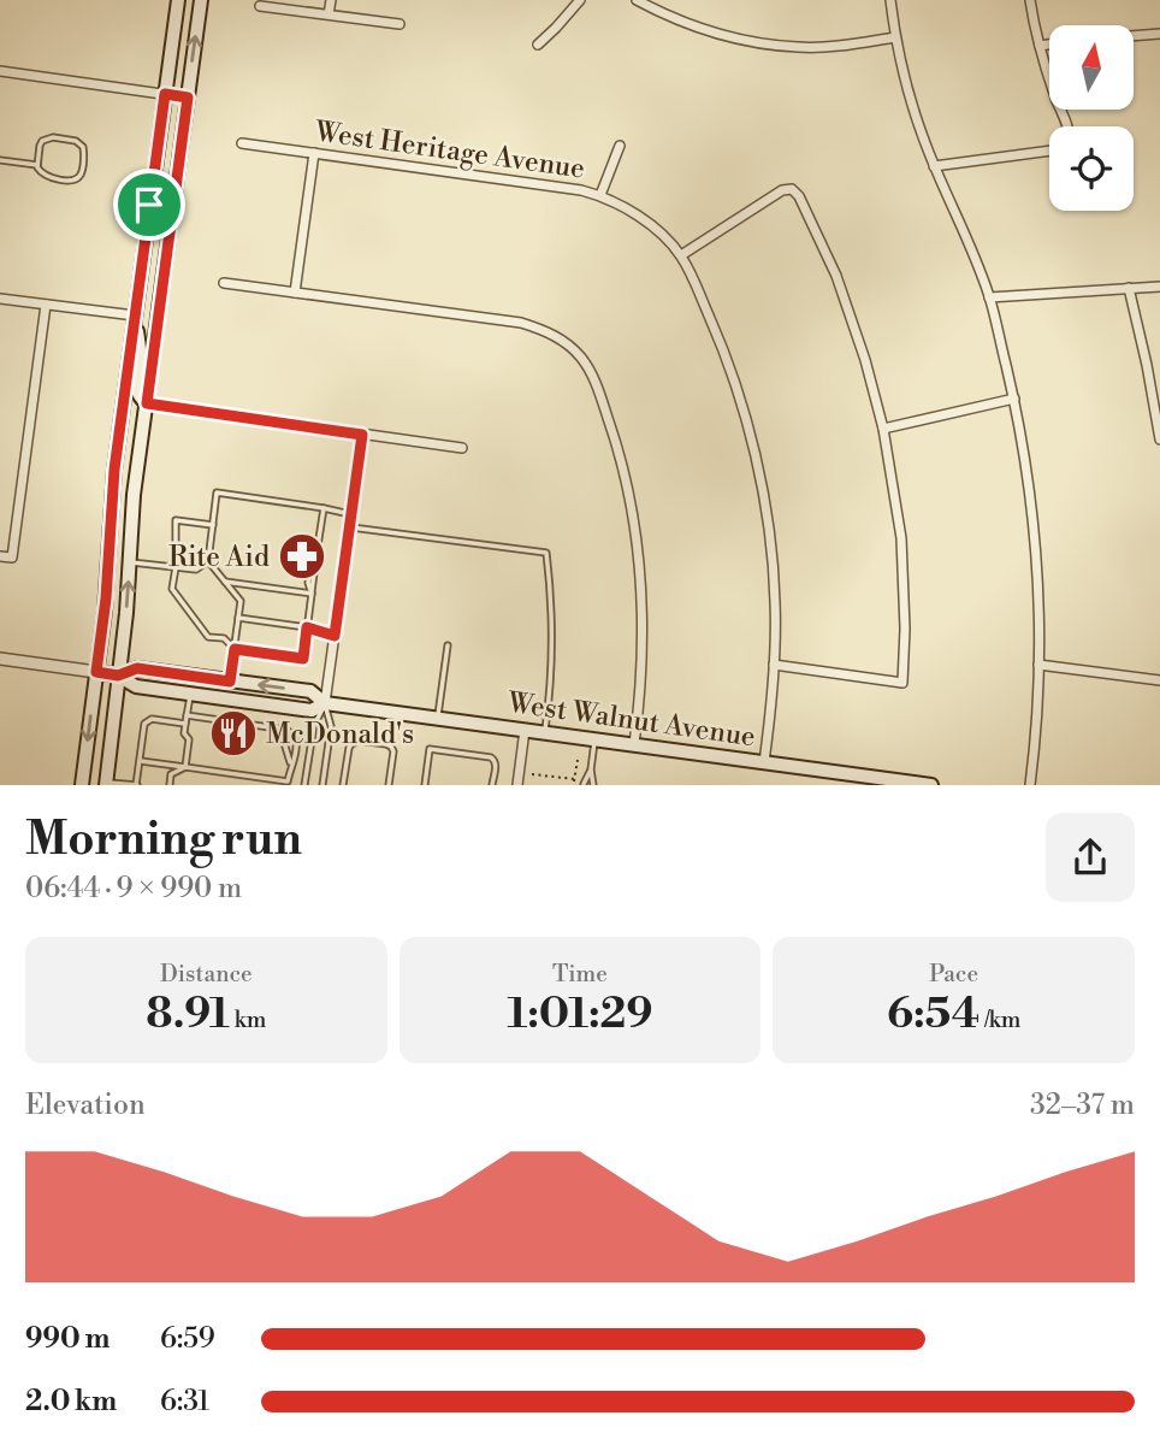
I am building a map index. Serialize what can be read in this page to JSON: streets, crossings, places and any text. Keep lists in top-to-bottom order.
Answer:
{
  "streets": {
    "main road": ["West Walnut Avenue"],
    "street": ["West Heritage Avenue"]
  },
  "places": {
    "pharmacy": ["Rite Aid"],
    "restaurant": ["McDonald's"]
  },
  "north": "top",
  "page": {
    "heading": ["Morning run", "06:44 · 9 × 990 m"],
    "stats": [
      ["Distance", "8.91 km"],
      ["Time", "1:01:29"],
      ["Pace", "6:54 /km"]
    ],
    "chart": ["Elevation", "32–37 m"],
    "list": [
      {
        "name": "990 m",
        "note": "6:59"
      },
      {
        "name": "2.0 km",
        "note": "6:31"
      }
    ]
  }
}
